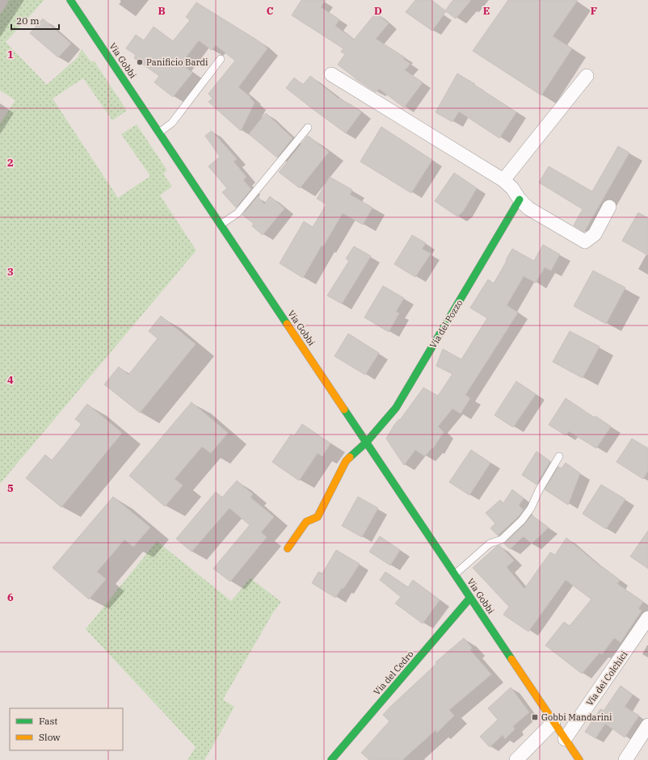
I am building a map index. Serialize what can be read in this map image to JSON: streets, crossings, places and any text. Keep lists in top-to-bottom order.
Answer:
{
  "streets": {
    "street": [
      "Via Gobbi",
      "Via del Pozzo",
      "Via del Cedro",
      "Via dei Colchici"
    ]
  },
  "crossings": [
    ["Via Gobbi", "Via del Pozzo"],
    ["Via Gobbi", "Via del Cedro"],
    ["Via Gobbi", "Via dei Colchici"]
  ],
  "places": {
    "other": ["Panificio Bardi"],
    "transit": ["Gobbi Mandarini"]
  },
  "legend": ["Fast", "Slow"],
  "scale_bar": "20 m",
  "grid": {
    "columns": [
      "B",
      "C",
      "D",
      "E",
      "F"
    ],
    "rows": [
      "1",
      "2",
      "3",
      "4",
      "5",
      "6"
    ]
  }
}
